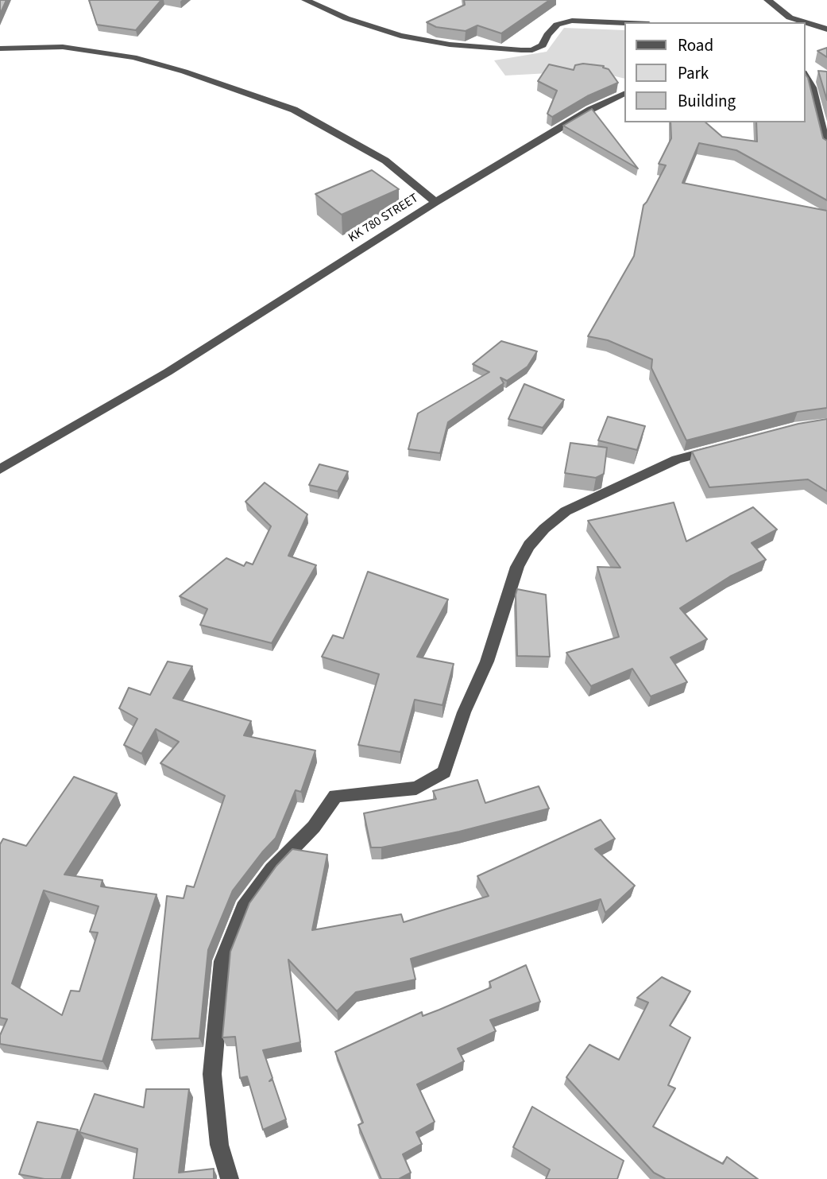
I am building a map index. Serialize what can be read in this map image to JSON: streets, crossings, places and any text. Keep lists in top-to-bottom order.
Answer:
{
  "streets": {
    "street": ["KK 780 STREET"]
  },
  "legend": ["Road", "Park", "Building"]
}
